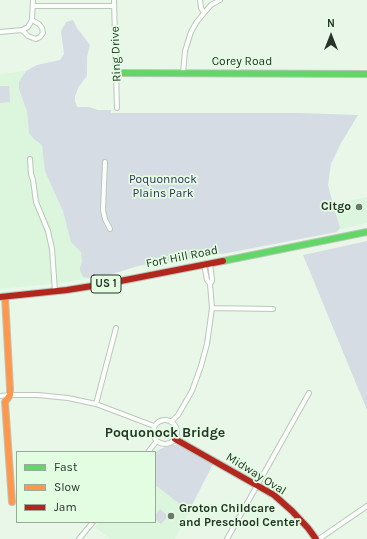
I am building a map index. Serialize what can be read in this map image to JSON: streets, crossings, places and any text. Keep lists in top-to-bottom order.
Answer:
{
  "streets": {
    "street": [
      "Ring Drive",
      "Corey Road",
      "Fort Hill Road",
      "US 1",
      "Midway Oval"
    ]
  },
  "crossings": [
    ["Ring Drive", "Corey Road"]
  ],
  "districts": ["Poquonock Bridge"],
  "parks": ["Poquonnock Plains Park"],
  "places": ["Citgo", "Groton Childcare and Preschool Center"],
  "legend": ["Fast", "Slow", "Jam"],
  "north": "top"
}
